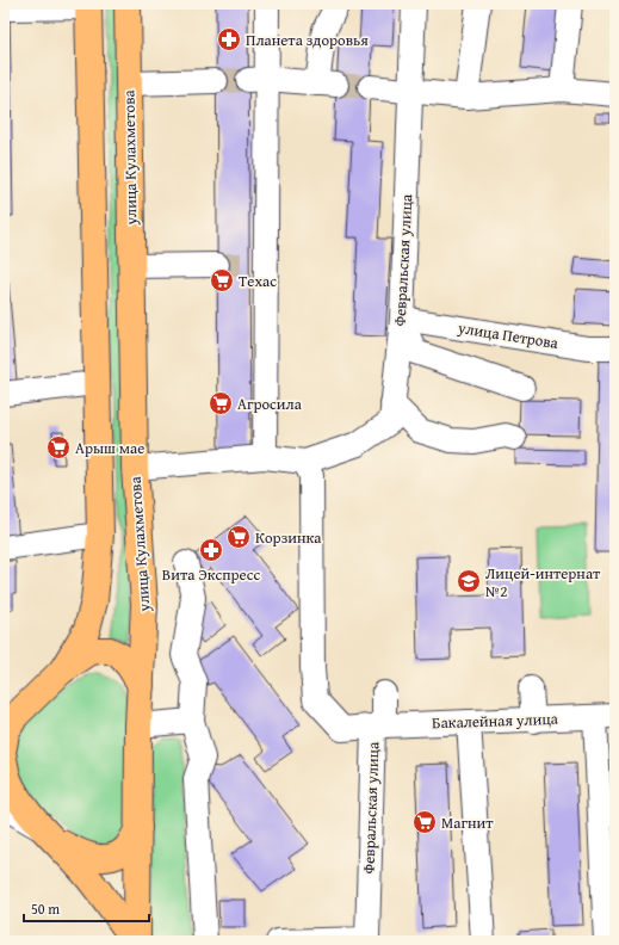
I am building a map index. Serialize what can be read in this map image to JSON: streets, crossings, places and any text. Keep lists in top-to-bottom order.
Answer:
{
  "streets": {
    "main road": ["улица Кулахметова"],
    "street": ["Февральская улица", "улица Петрова", "Бакалейная улица"]
  },
  "crossings": [
    ["улица Кулахметова", "Февральская улица"],
    ["Февральская улица", "улица Петрова"],
    ["Февральская улица", "Бакалейная улица"]
  ],
  "places": {
    "pharmacy": ["Планета здоровья", "Вита Экспресс"],
    "supermarket": [
      "Техас",
      "Агросила",
      "Арыш мае",
      "Корзинка",
      "Магнит"
    ],
    "school or university": ["Лицей-интернат №2"]
  },
  "scale_bar": "50 m"
}
